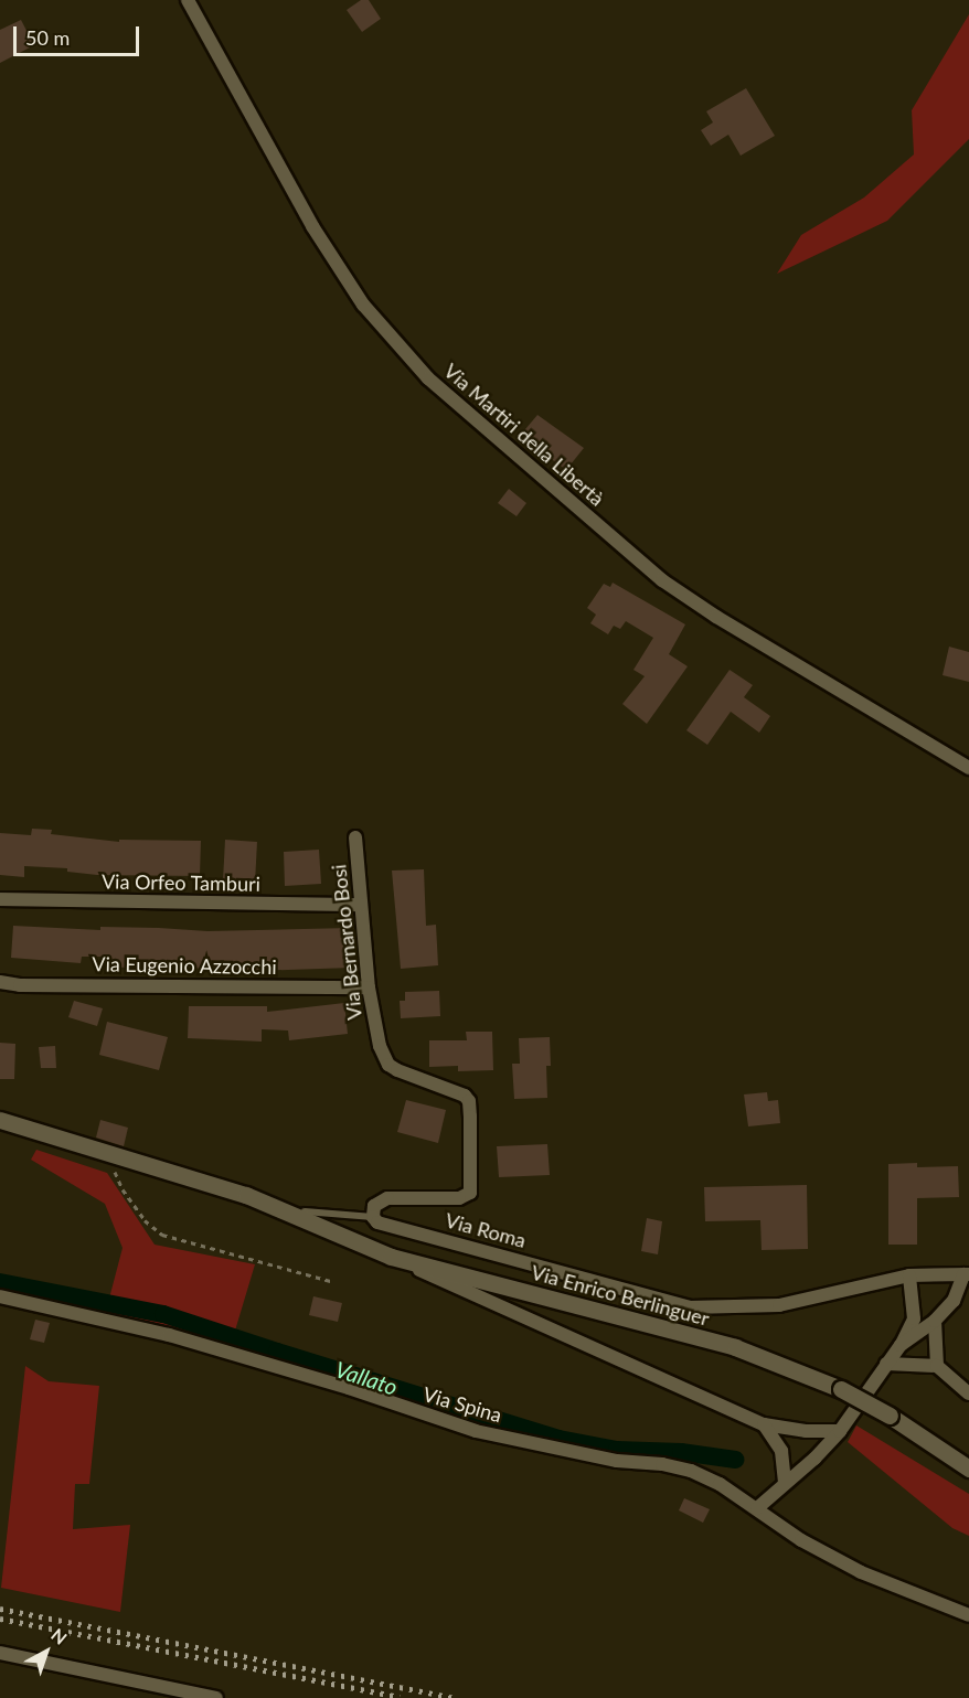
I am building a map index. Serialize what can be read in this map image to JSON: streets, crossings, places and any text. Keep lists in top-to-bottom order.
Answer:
{
  "streets": {
    "main road": ["Via Roma", "Via Enrico Berlinguer"],
    "street": [
      "Via Martiri della Libertà",
      "Via Orfeo Tamburi",
      "Via Bernardo Bosi",
      "Via Eugenio Azzocchi",
      "Via Spina"
    ]
  },
  "crossings": [
    ["Via Orfeo Tamburi", "Via Bernardo Bosi"],
    ["Via Bernardo Bosi", "Via Eugenio Azzocchi"],
    ["Via Bernardo Bosi", "Via Roma"],
    ["Via Roma", "Via Enrico Berlinguer"]
  ],
  "water": ["Vallato"],
  "scale_bar": "50 m",
  "north": "top right"
}
